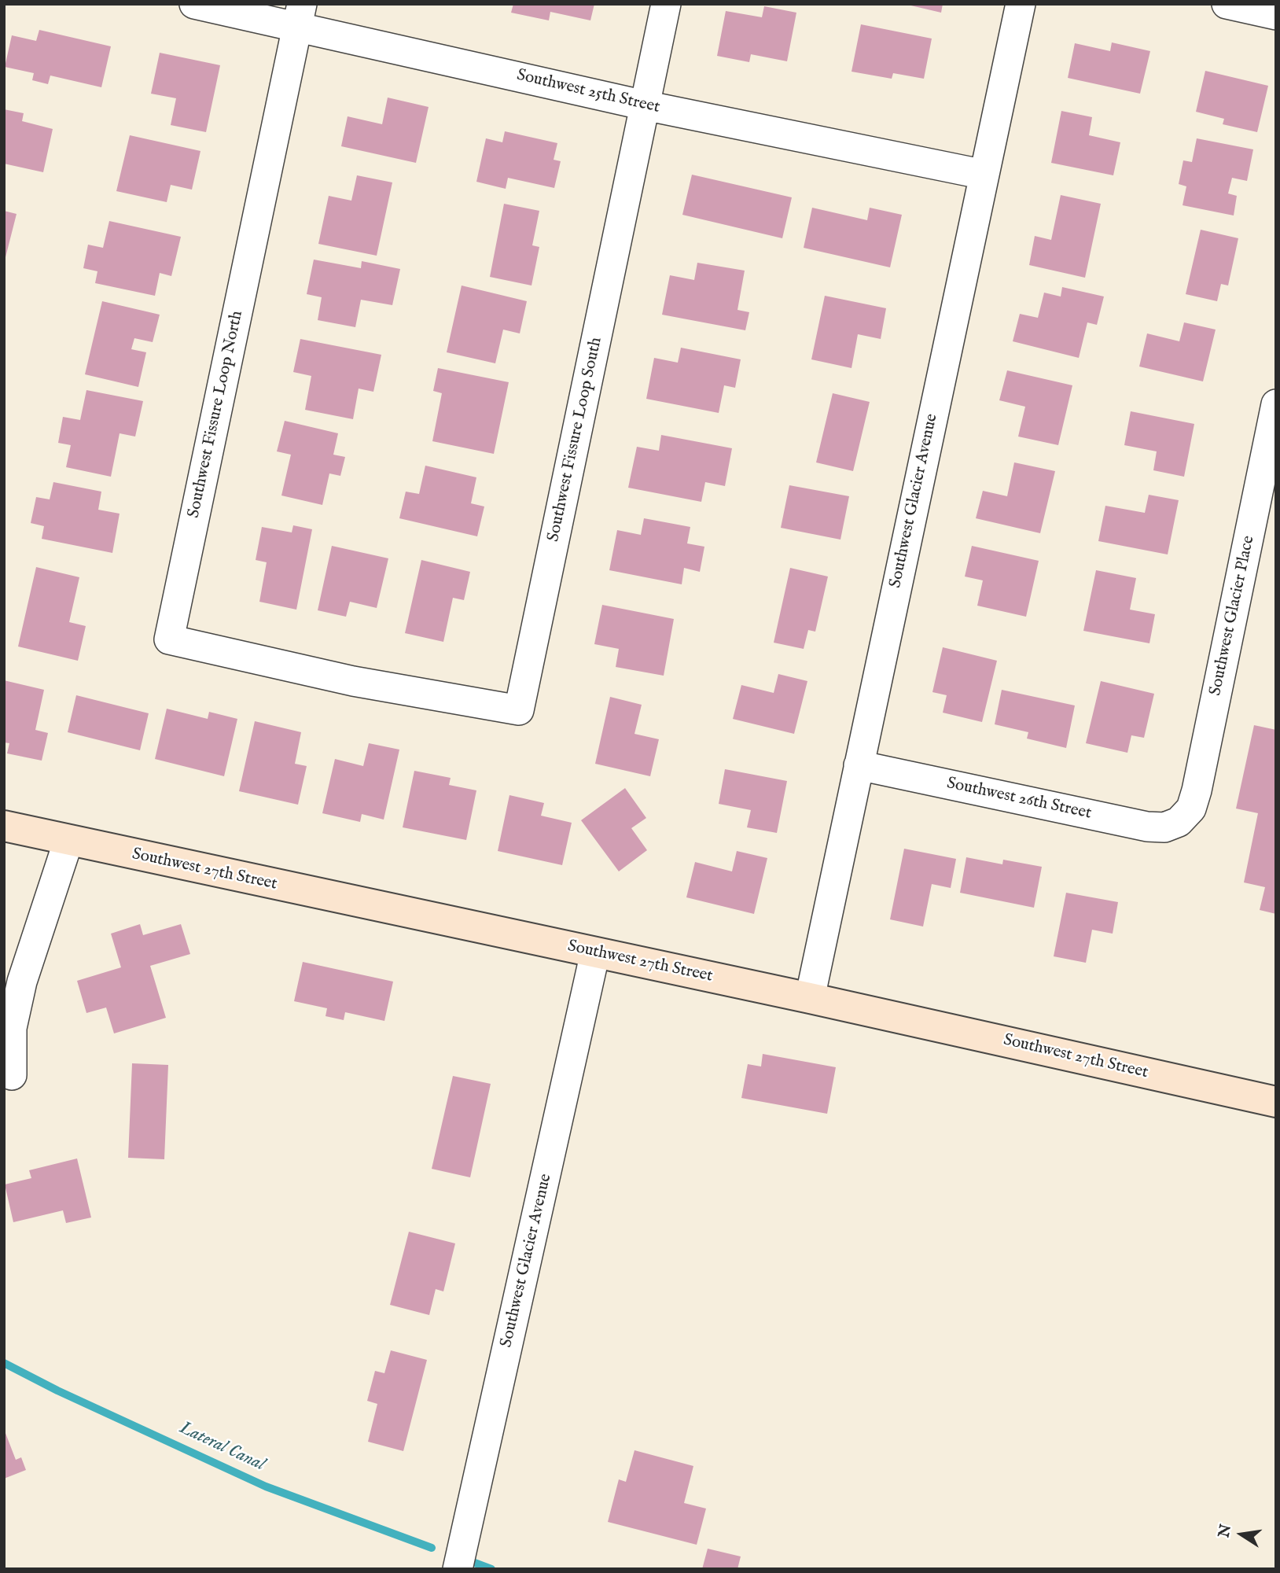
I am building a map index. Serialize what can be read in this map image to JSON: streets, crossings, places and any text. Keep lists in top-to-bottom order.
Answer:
{
  "streets": {
    "street": [
      "Southwest 25th Street",
      "Southwest Fissure Loop North",
      "Southwest Fissure Loop South",
      "Southwest Glacier Avenue",
      "Southwest Glacier Place",
      "Southwest 26th Street",
      "Southwest 27th Street"
    ]
  },
  "crossings": [
    ["Southwest 25th Street", "Southwest Fissure Loop North"],
    ["Southwest 25th Street", "Southwest Fissure Loop South"],
    ["Southwest 25th Street", "Southwest Glacier Avenue"],
    ["Southwest Fissure Loop North", "Southwest Fissure Loop South"],
    ["Southwest Glacier Avenue", "Southwest 26th Street"],
    ["Southwest Glacier Avenue", "Southwest 27th Street"],
    ["Southwest Glacier Place", "Southwest 26th Street"]
  ],
  "water": ["Lateral Canal"],
  "north": "left"
}
